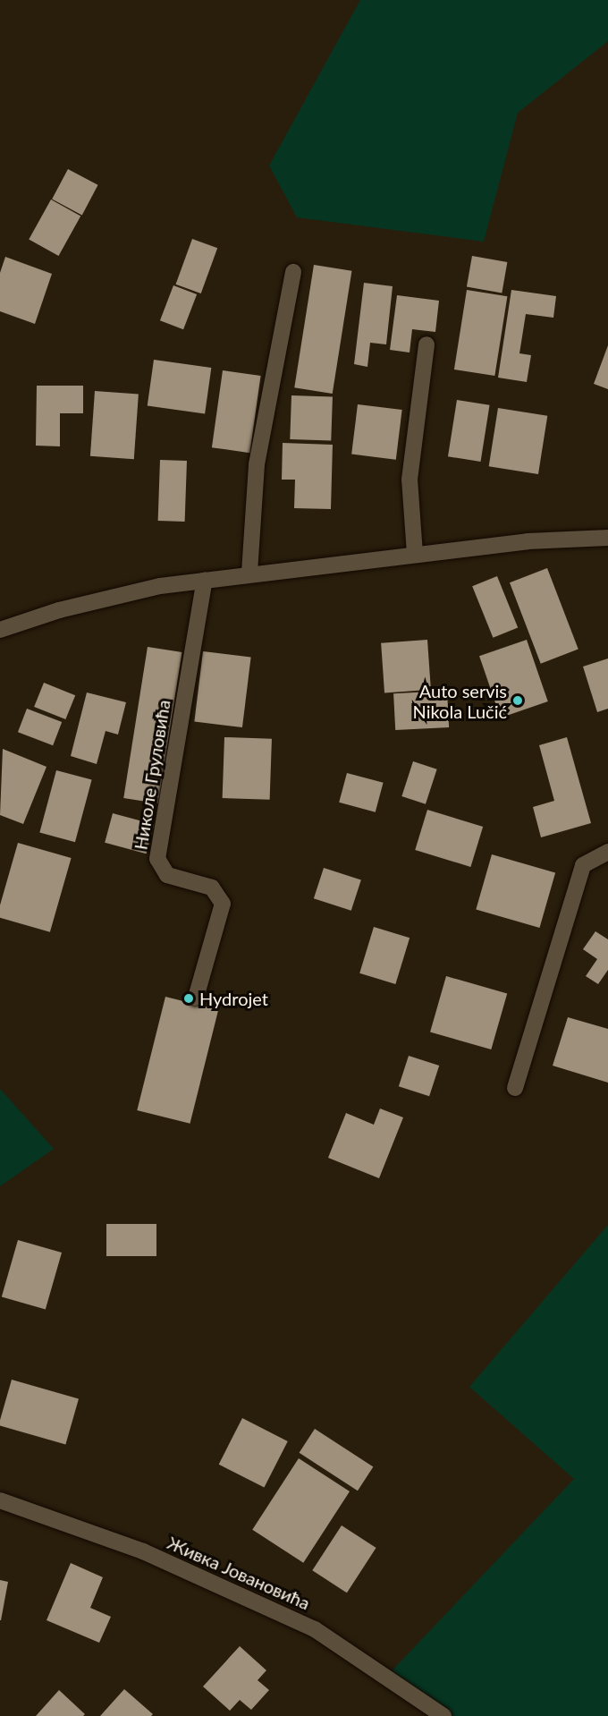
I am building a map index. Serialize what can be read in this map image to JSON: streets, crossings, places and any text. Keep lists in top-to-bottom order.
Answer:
{
  "streets": {
    "street": ["Николе Груловића", "Живка Јовановића"]
  },
  "places": ["Auto servis Nikola Lučić", "Hydrojet"]
}
